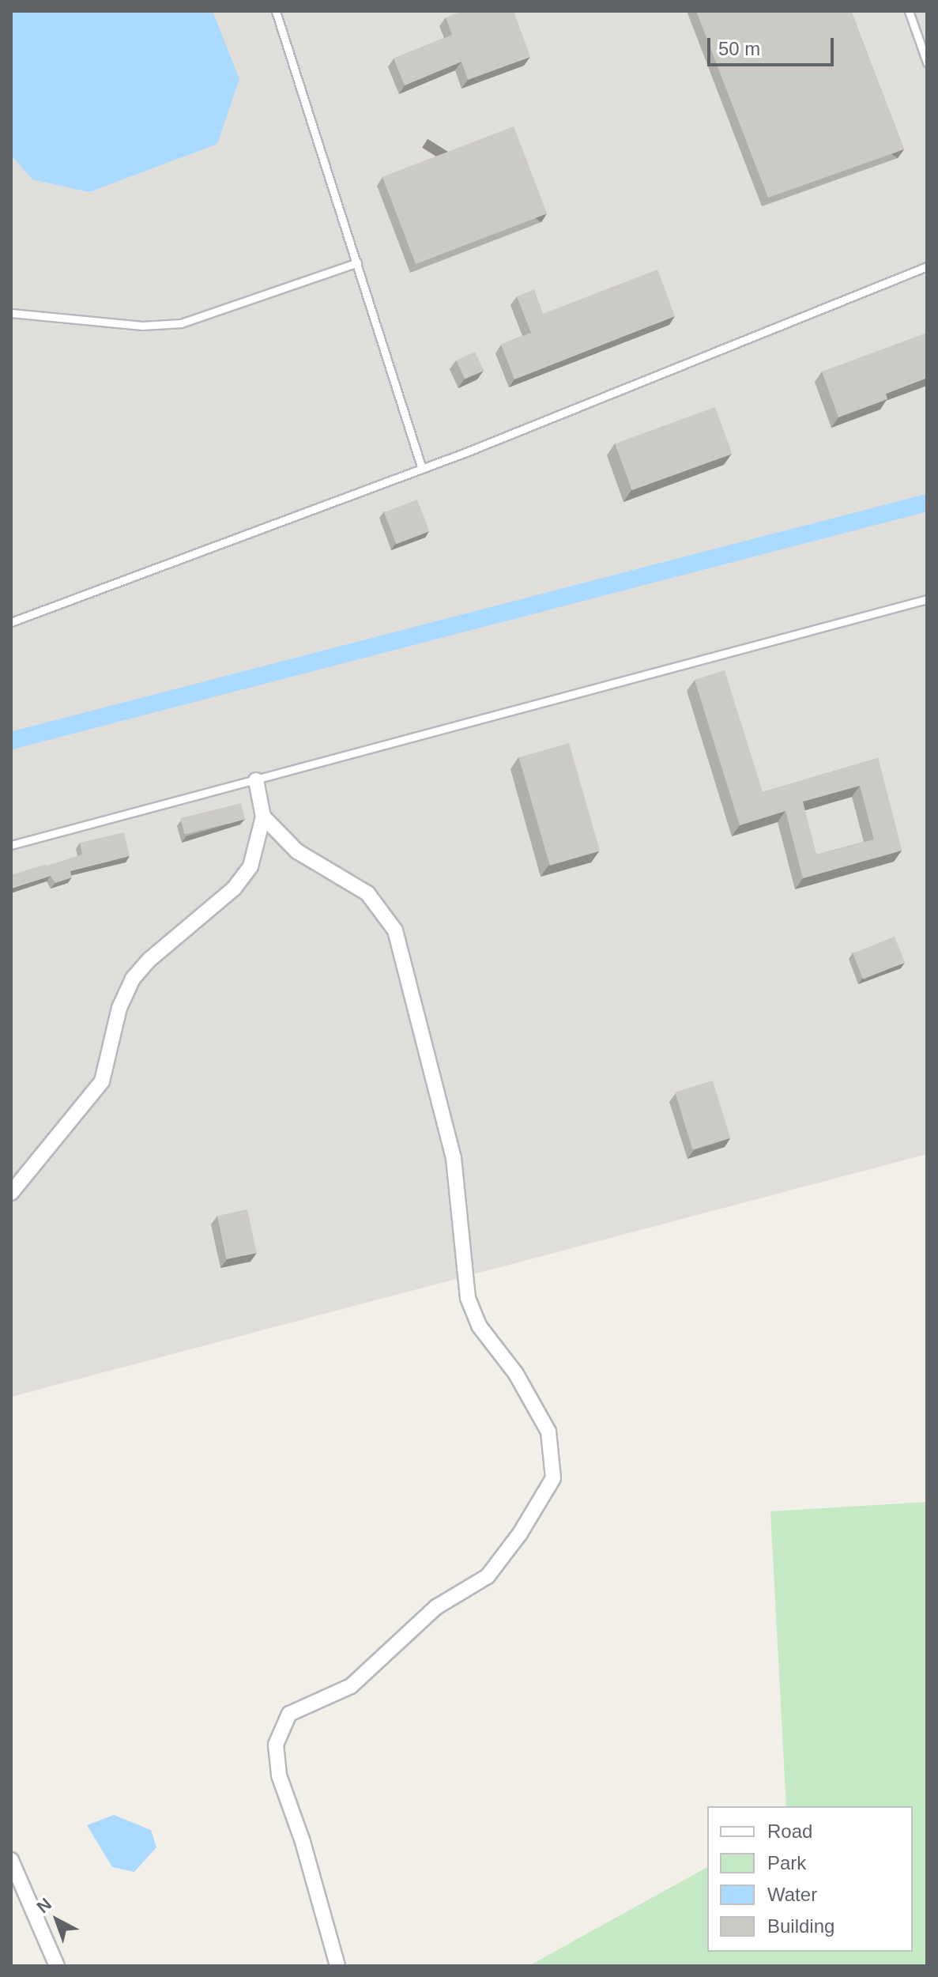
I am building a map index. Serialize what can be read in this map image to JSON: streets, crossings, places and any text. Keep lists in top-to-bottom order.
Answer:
{
  "legend": [
    "Road",
    "Park",
    "Water",
    "Building"
  ],
  "scale_bar": "50 m",
  "north": "top left"
}
